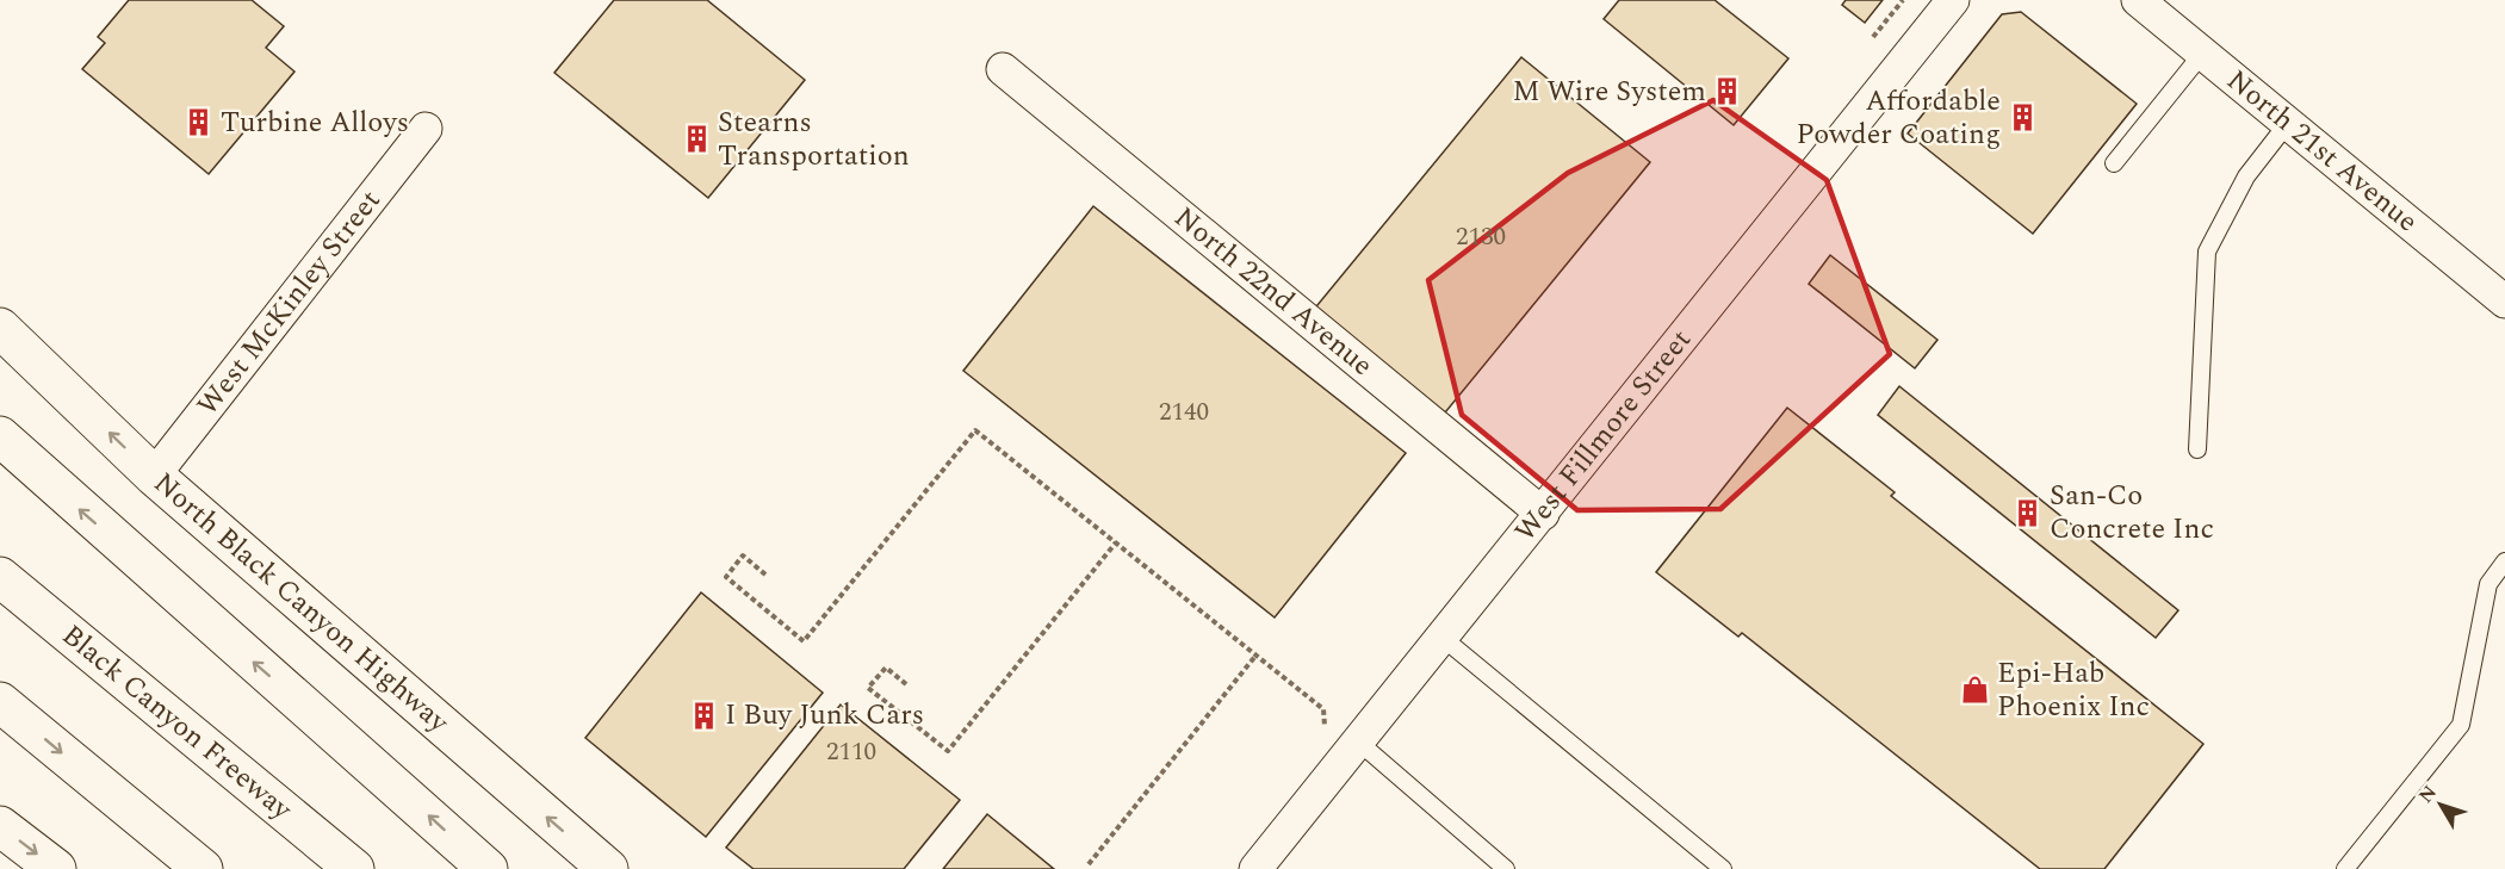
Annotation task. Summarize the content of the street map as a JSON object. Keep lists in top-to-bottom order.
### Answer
{
  "streets": {
    "main road": ["North Black Canyon Highway", "Black Canyon Freeway"],
    "street": [
      "North 21st Avenue",
      "North 22nd Avenue",
      "West McKinley Street",
      "West Fillmore Street"
    ]
  },
  "crossings": [
    ["North 22nd Avenue", "West Fillmore Street"],
    ["West McKinley Street", "North Black Canyon Highway"]
  ],
  "places": {
    "building": [
      "M Wire System",
      "Affordable Powder Coating",
      "Turbine Alloys",
      "Stearns Transportation",
      "San-Co Concrete Inc",
      "I Buy Junk Cars"
    ],
    "shop": ["Epi-Hab Phoenix Inc"]
  },
  "house_numbers": ["2130", "2140", "2110"],
  "north": "top left"
}
